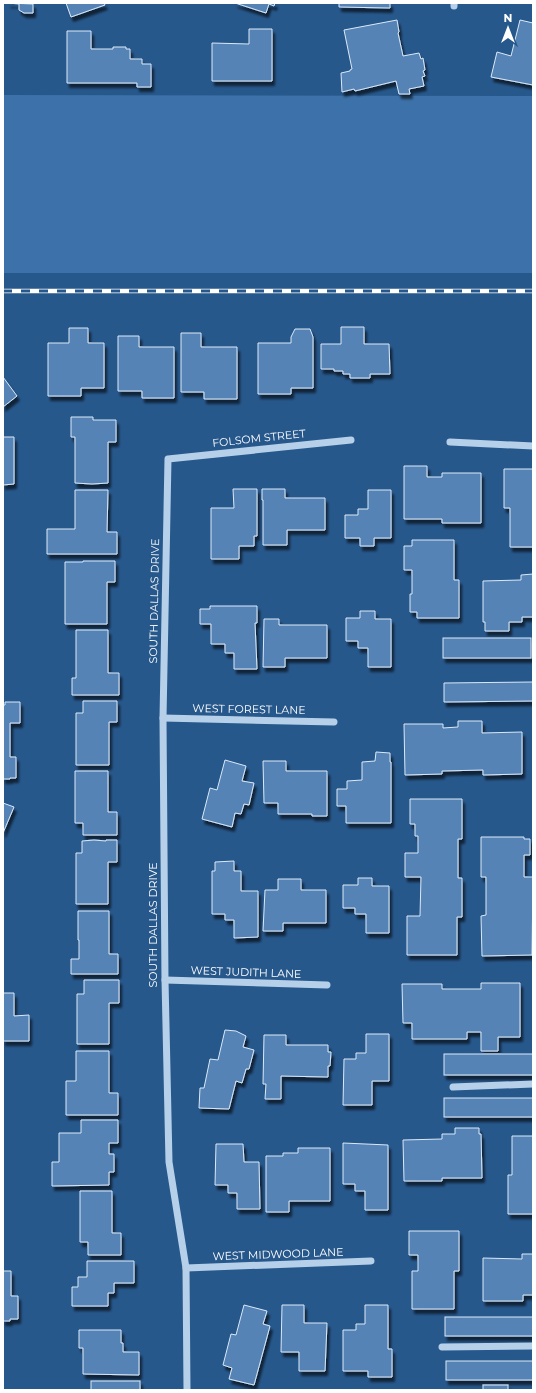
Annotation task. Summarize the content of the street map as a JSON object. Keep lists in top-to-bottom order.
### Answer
{
  "streets": {
    "street": [
      "FOLSOM STREET",
      "SOUTH DALLAS DRIVE",
      "WEST FOREST LANE",
      "WEST JUDITH LANE",
      "WEST MIDWOOD LANE"
    ]
  },
  "crossings": [
    ["FOLSOM STREET", "SOUTH DALLAS DRIVE"],
    ["SOUTH DALLAS DRIVE", "WEST FOREST LANE"],
    ["SOUTH DALLAS DRIVE", "WEST JUDITH LANE"],
    ["SOUTH DALLAS DRIVE", "WEST MIDWOOD LANE"]
  ],
  "north": "top"
}
